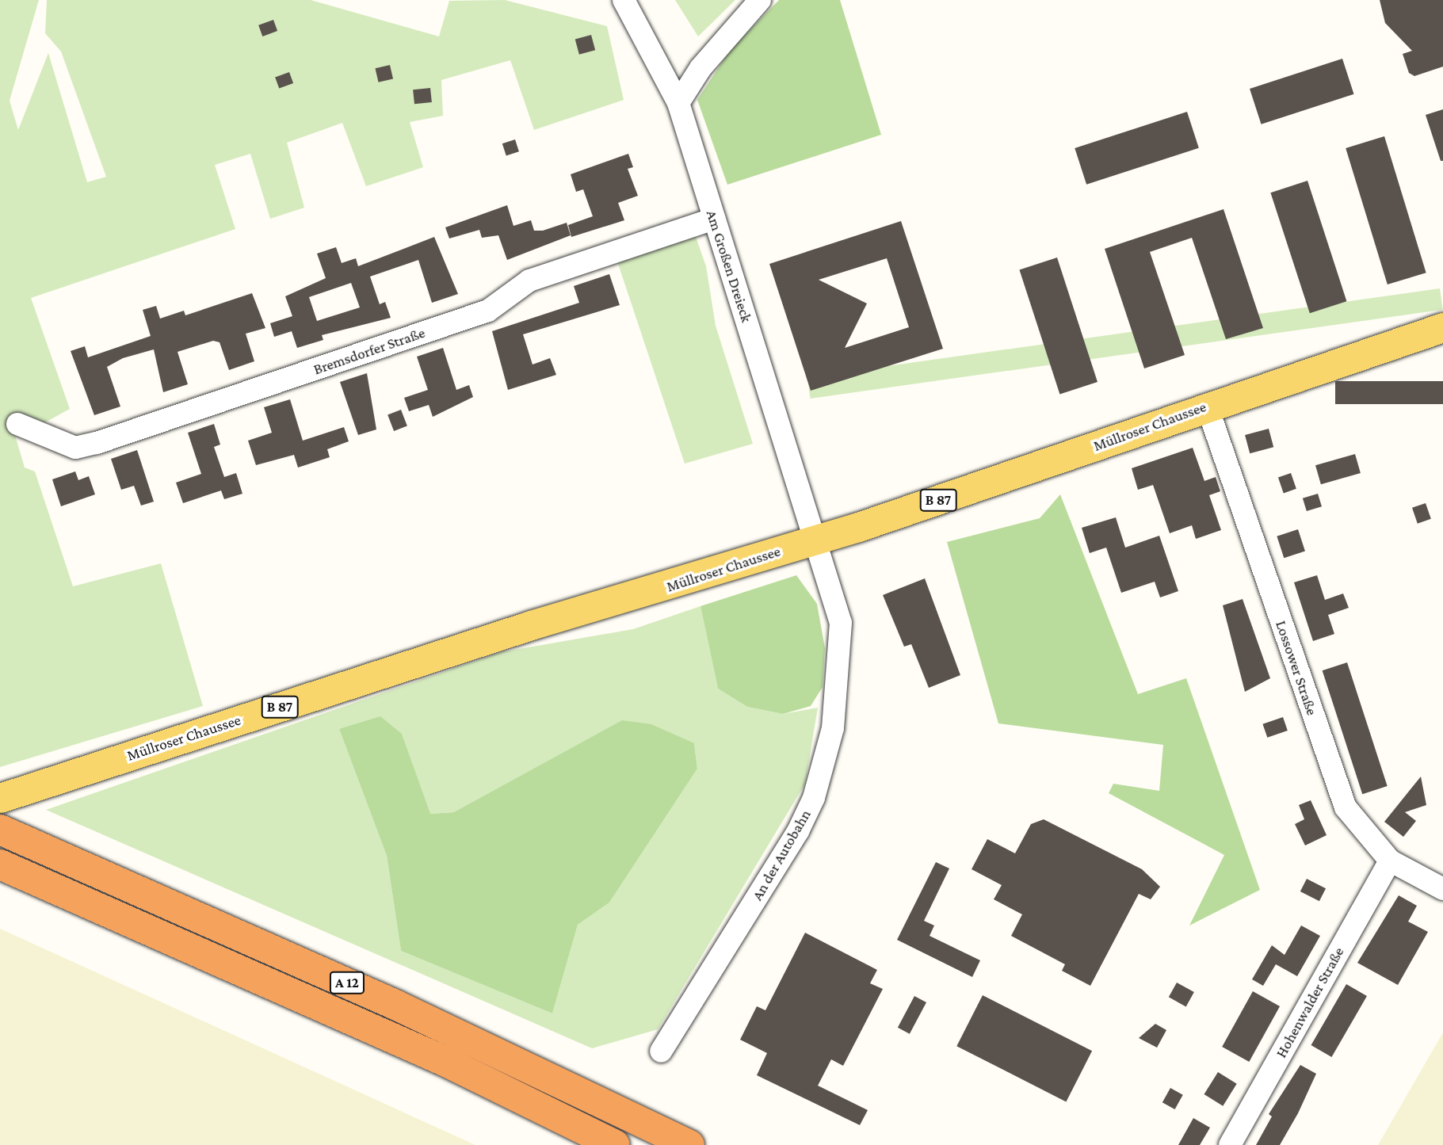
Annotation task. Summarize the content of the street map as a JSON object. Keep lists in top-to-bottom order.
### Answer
{
  "streets": {
    "highway": ["A 12"],
    "main road": ["Müllroser Chaussee", "B 87"],
    "street": [
      "Am Großen Dreieck",
      "Bremsdorfer Straße",
      "Lossower Straße",
      "An der Autobahn",
      "Hohenwalder Straße"
    ]
  },
  "crossings": [
    ["Am Großen Dreieck", "Bremsdorfer Straße"],
    ["Am Großen Dreieck", "Müllroser Chaussee"],
    ["Am Großen Dreieck", "An der Autobahn"],
    ["Müllroser Chaussee", "Lossower Straße"],
    ["Müllroser Chaussee", "An der Autobahn"],
    ["Lossower Straße", "Hohenwalder Straße"]
  ]
}
